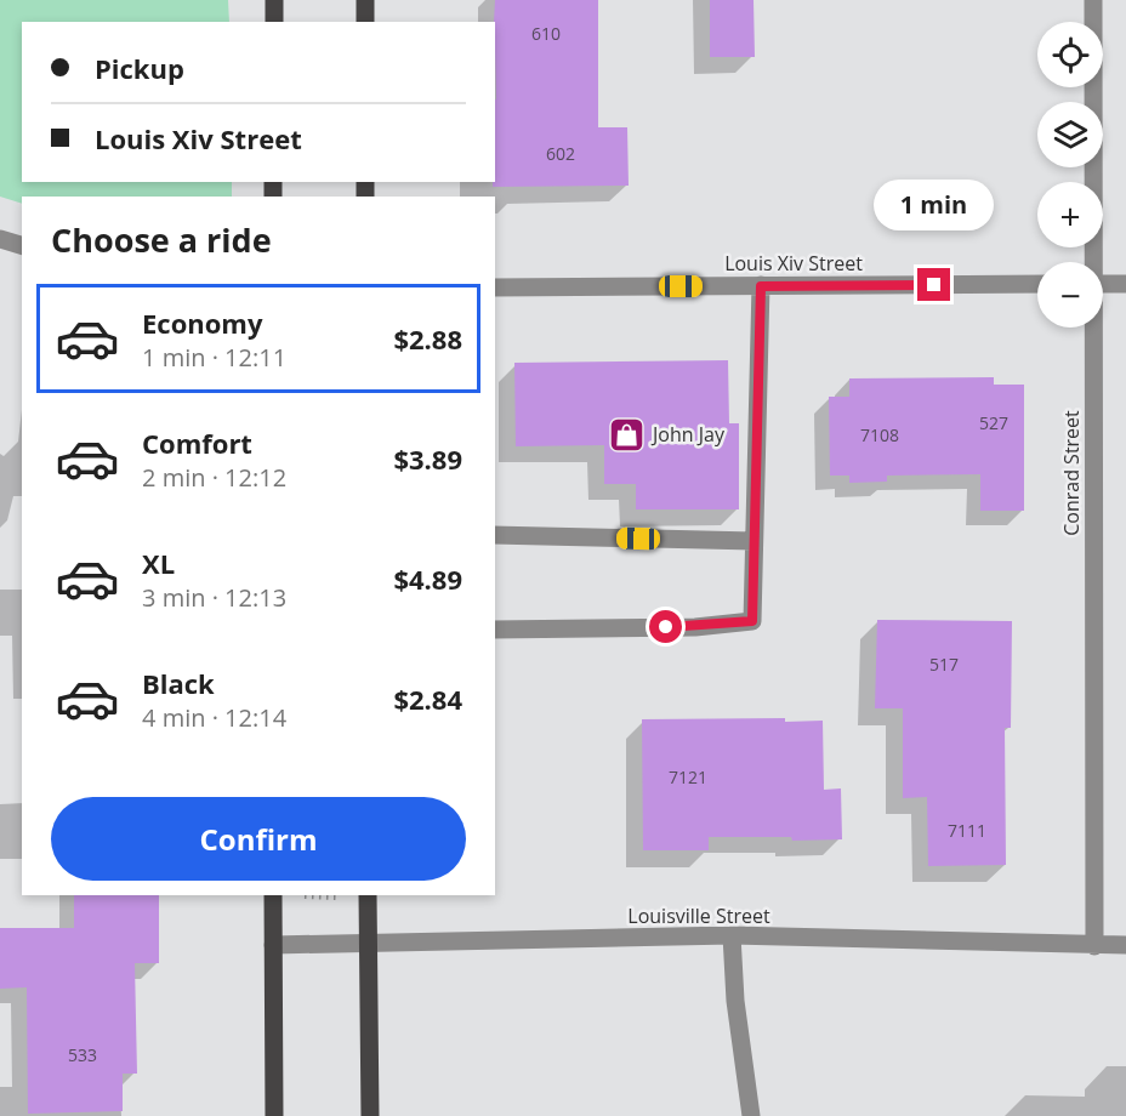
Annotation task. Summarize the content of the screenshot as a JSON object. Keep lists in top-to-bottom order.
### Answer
{
  "streets": {
    "street": ["Louis Xiv Street", "Conrad Street", "Louisville Street"]
  },
  "crossings": [
    ["Conrad Street", "Louisville Street"]
  ],
  "places": {
    "shop": ["John Jay"]
  },
  "house_numbers": [
    "610",
    "602",
    "527",
    "7108",
    "517",
    "7121",
    "7111",
    "533"
  ],
  "page": {
    "map_buttons": ["+", "−"],
    "banner": ["Pickup", "Louis Xiv Street"],
    "bubble": "1 min",
    "heading": "Choose a ride",
    "list": [
      {
        "name": "Economy",
        "note": "1 min · 12:11",
        "value": "$2.88"
      },
      {
        "name": "Comfort",
        "note": "2 min · 12:12",
        "value": "$3.89"
      },
      {
        "name": "XL",
        "note": "3 min · 12:13",
        "value": "$4.89"
      },
      {
        "name": "Black",
        "note": "4 min · 12:14",
        "value": "$2.84"
      }
    ],
    "buttons": "Confirm"
  }
}
